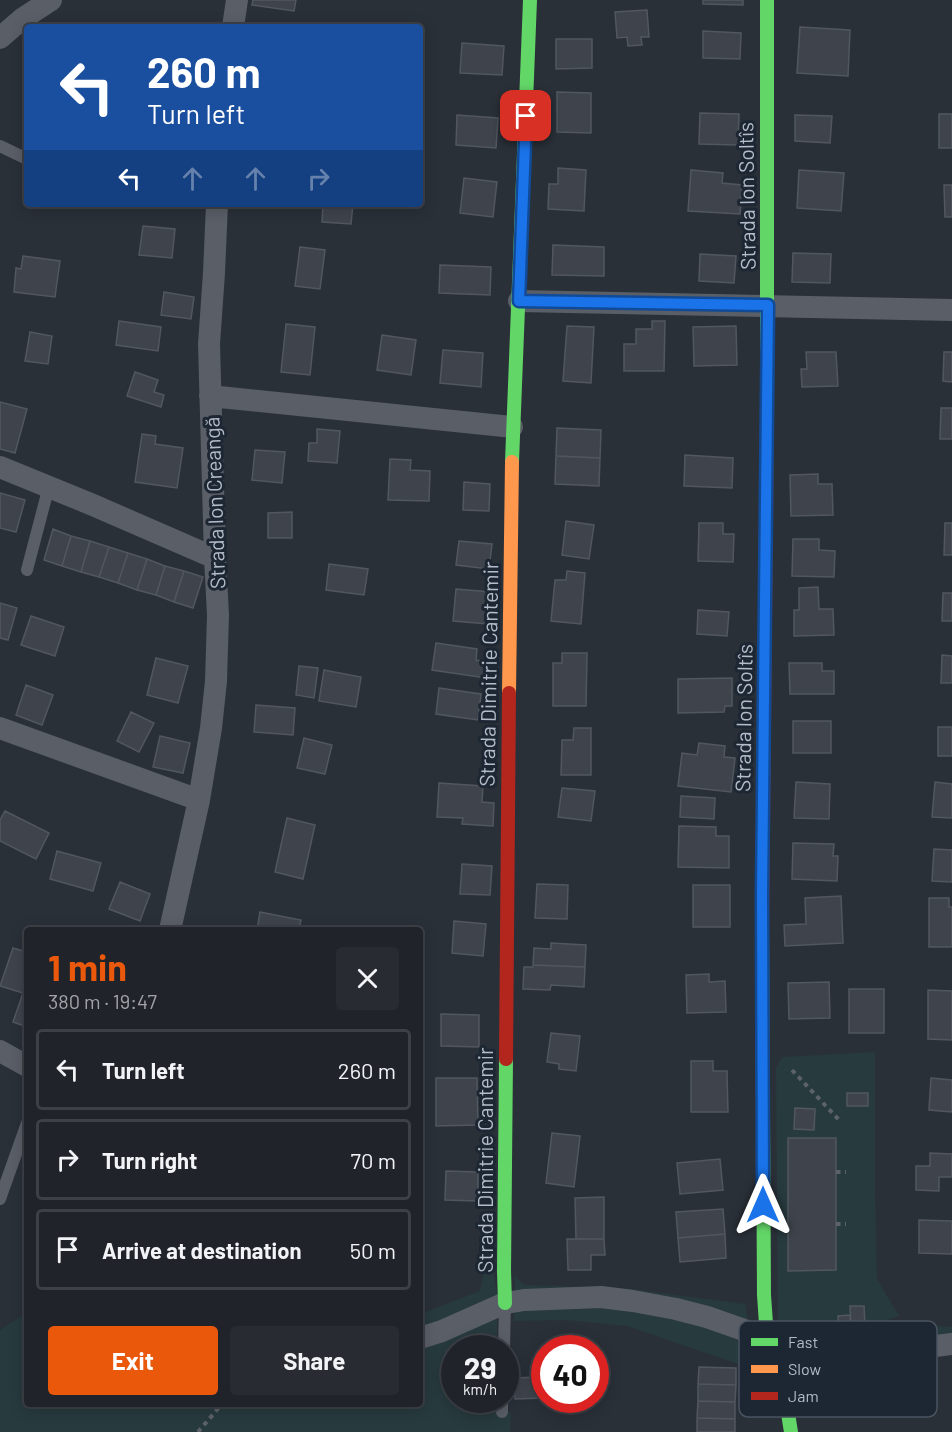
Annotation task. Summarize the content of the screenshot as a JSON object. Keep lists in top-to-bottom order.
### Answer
{
  "streets": {
    "street": ["Strada Ion Soltîs", "Strada Ion Creangă", "Strada Dimitrie Cantemir"]
  },
  "legend": ["Fast", "Slow", "Jam"],
  "page": {
    "turn": ["260 m", "Turn left"],
    "heading": ["1 min", "380 m · 19:47"],
    "list": [
      {
        "name": "Turn left",
        "value": "260 m"
      },
      {
        "name": "Turn right",
        "value": "70 m"
      },
      {
        "name": "Arrive at destination",
        "value": "50 m"
      }
    ],
    "buttons": ["Exit", "Share"],
    "speed": "29 km/h",
    "limit": "40"
  }
}
